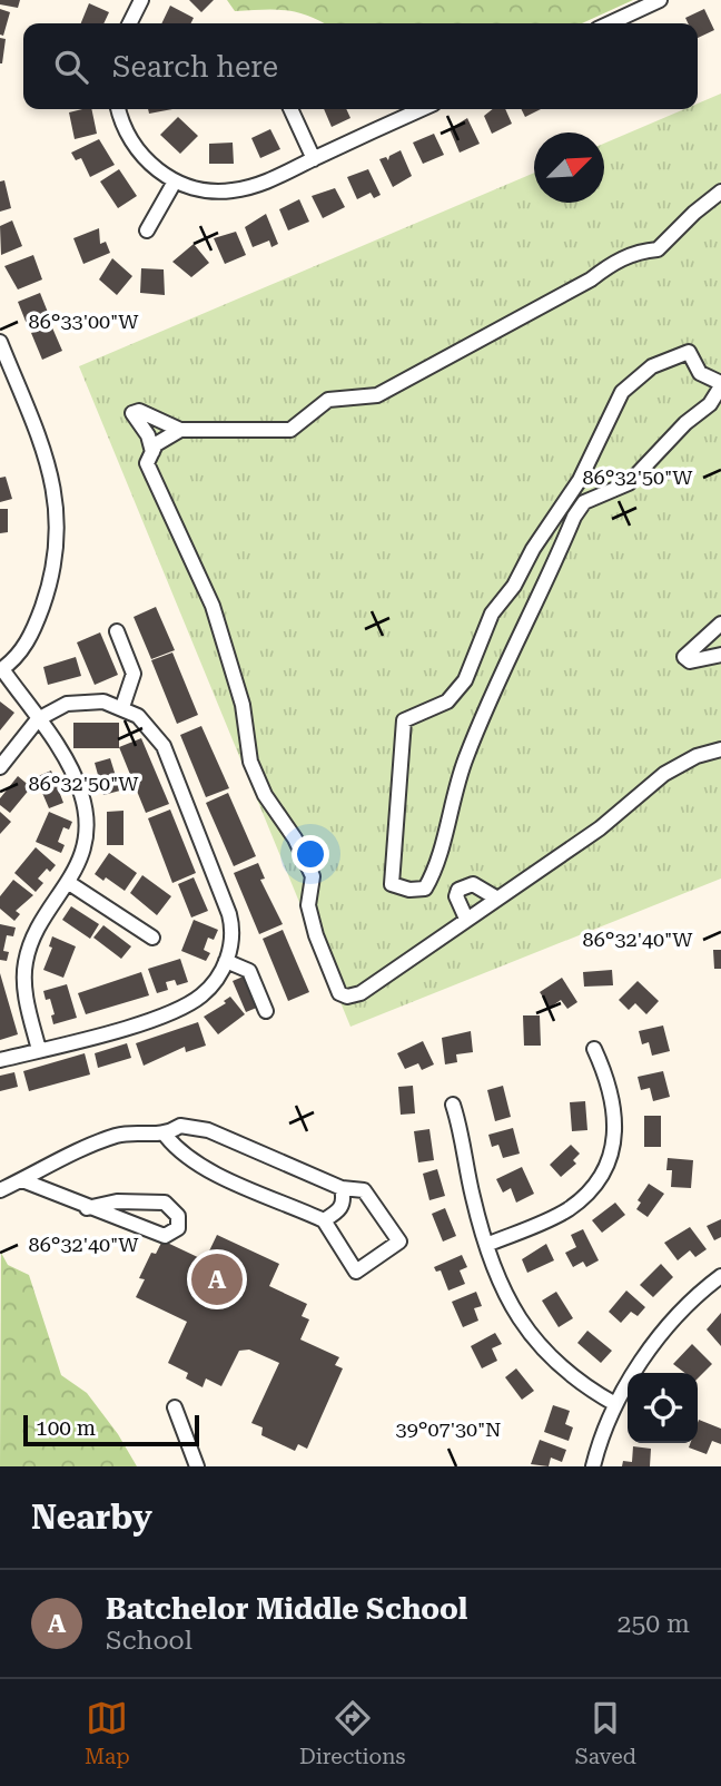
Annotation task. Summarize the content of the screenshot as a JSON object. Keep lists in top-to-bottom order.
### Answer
{
  "scale_bar": "100 m",
  "north": "top right",
  "page": {
    "search": "Search here",
    "pins": "A",
    "scale": "100 m",
    "heading": "Nearby",
    "list": [
      {
        "mark": "A",
        "name": "Batchelor Middle School",
        "note": "School",
        "value": "250 m"
      }
    ],
    "nav": ["Map", "Directions", "Saved"]
  },
  "coordinates": [
    "86°33'00\"W",
    "86°32'50\"W",
    "86°32'40\"W",
    "39°07'30\"N"
  ]
}
